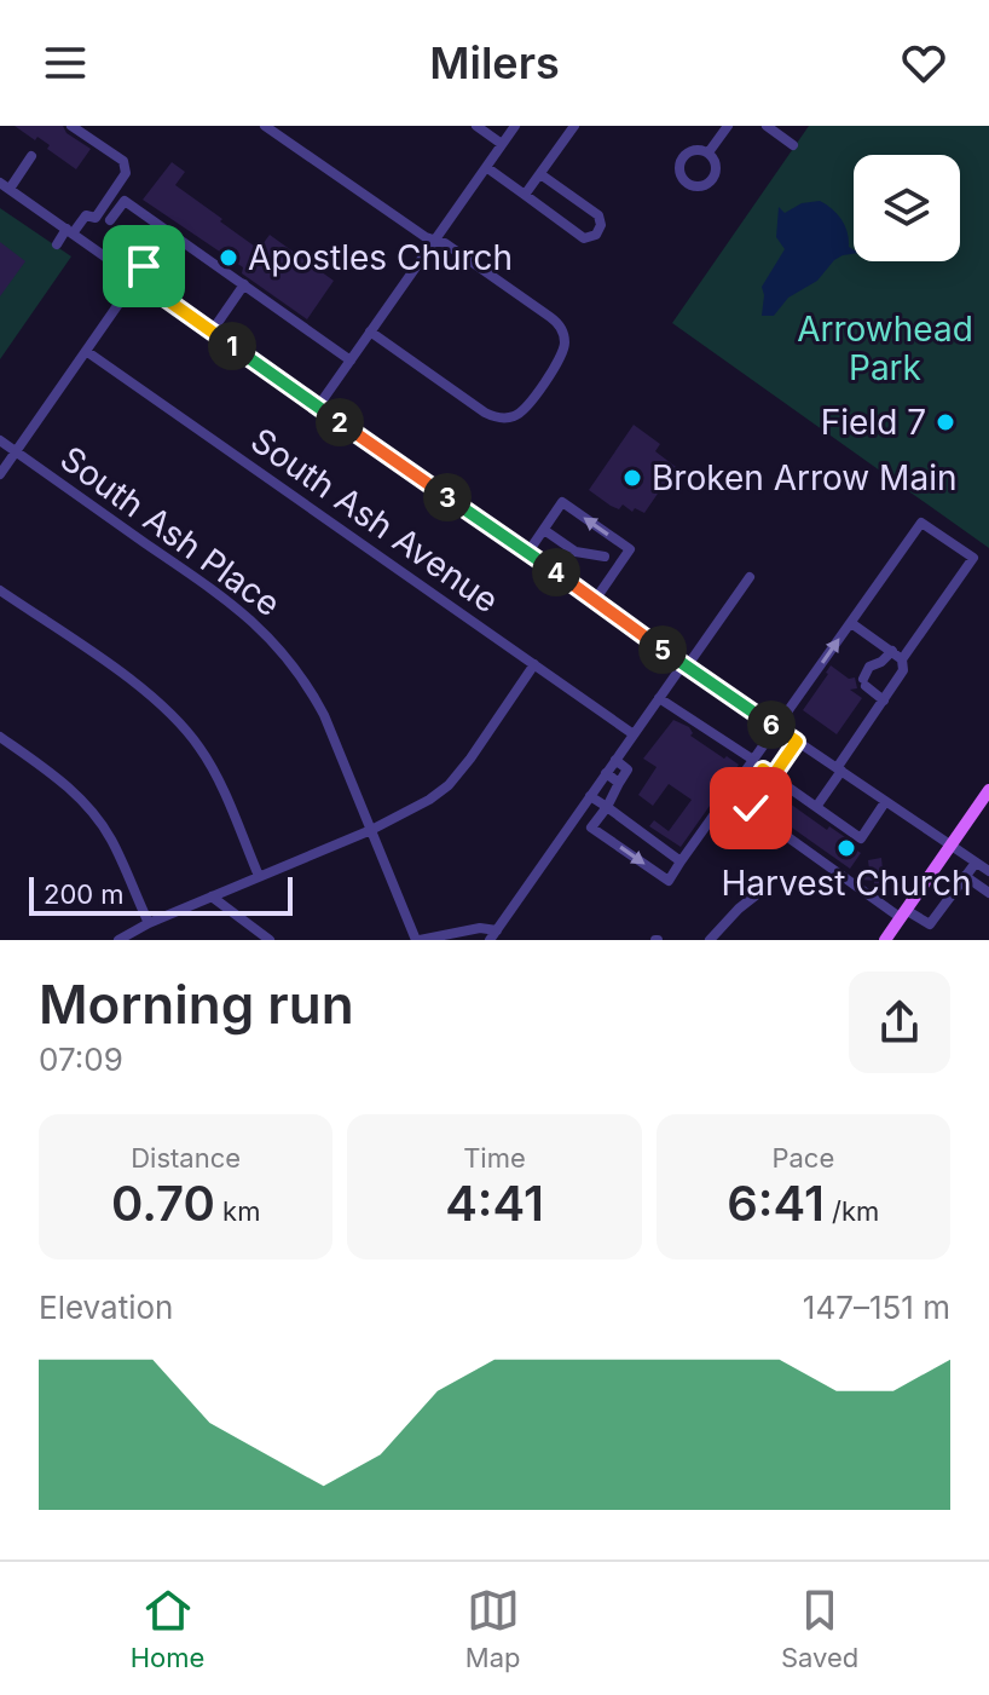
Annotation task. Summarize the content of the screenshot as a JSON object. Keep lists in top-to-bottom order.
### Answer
{
  "streets": {
    "street": ["South Ash Avenue", "South Ash Place"]
  },
  "parks": ["Arrowhead Park"],
  "places": [
    "Apostles Church",
    "Field 7",
    "Broken Arrow Main",
    "Harvest Church"
  ],
  "scale_bar": "200 m",
  "page": {
    "header": "Milers",
    "pins": [
      "1",
      "2",
      "3",
      "4",
      "5",
      "6"
    ],
    "scale": "200 m",
    "heading": ["Morning run", "07:09"],
    "stats": [
      ["Distance", "0.70 km"],
      ["Time", "4:41"],
      ["Pace", "6:41 /km"]
    ],
    "chart": ["Elevation", "147–151 m"],
    "tabs": ["Home", "Map", "Saved"]
  }
}
